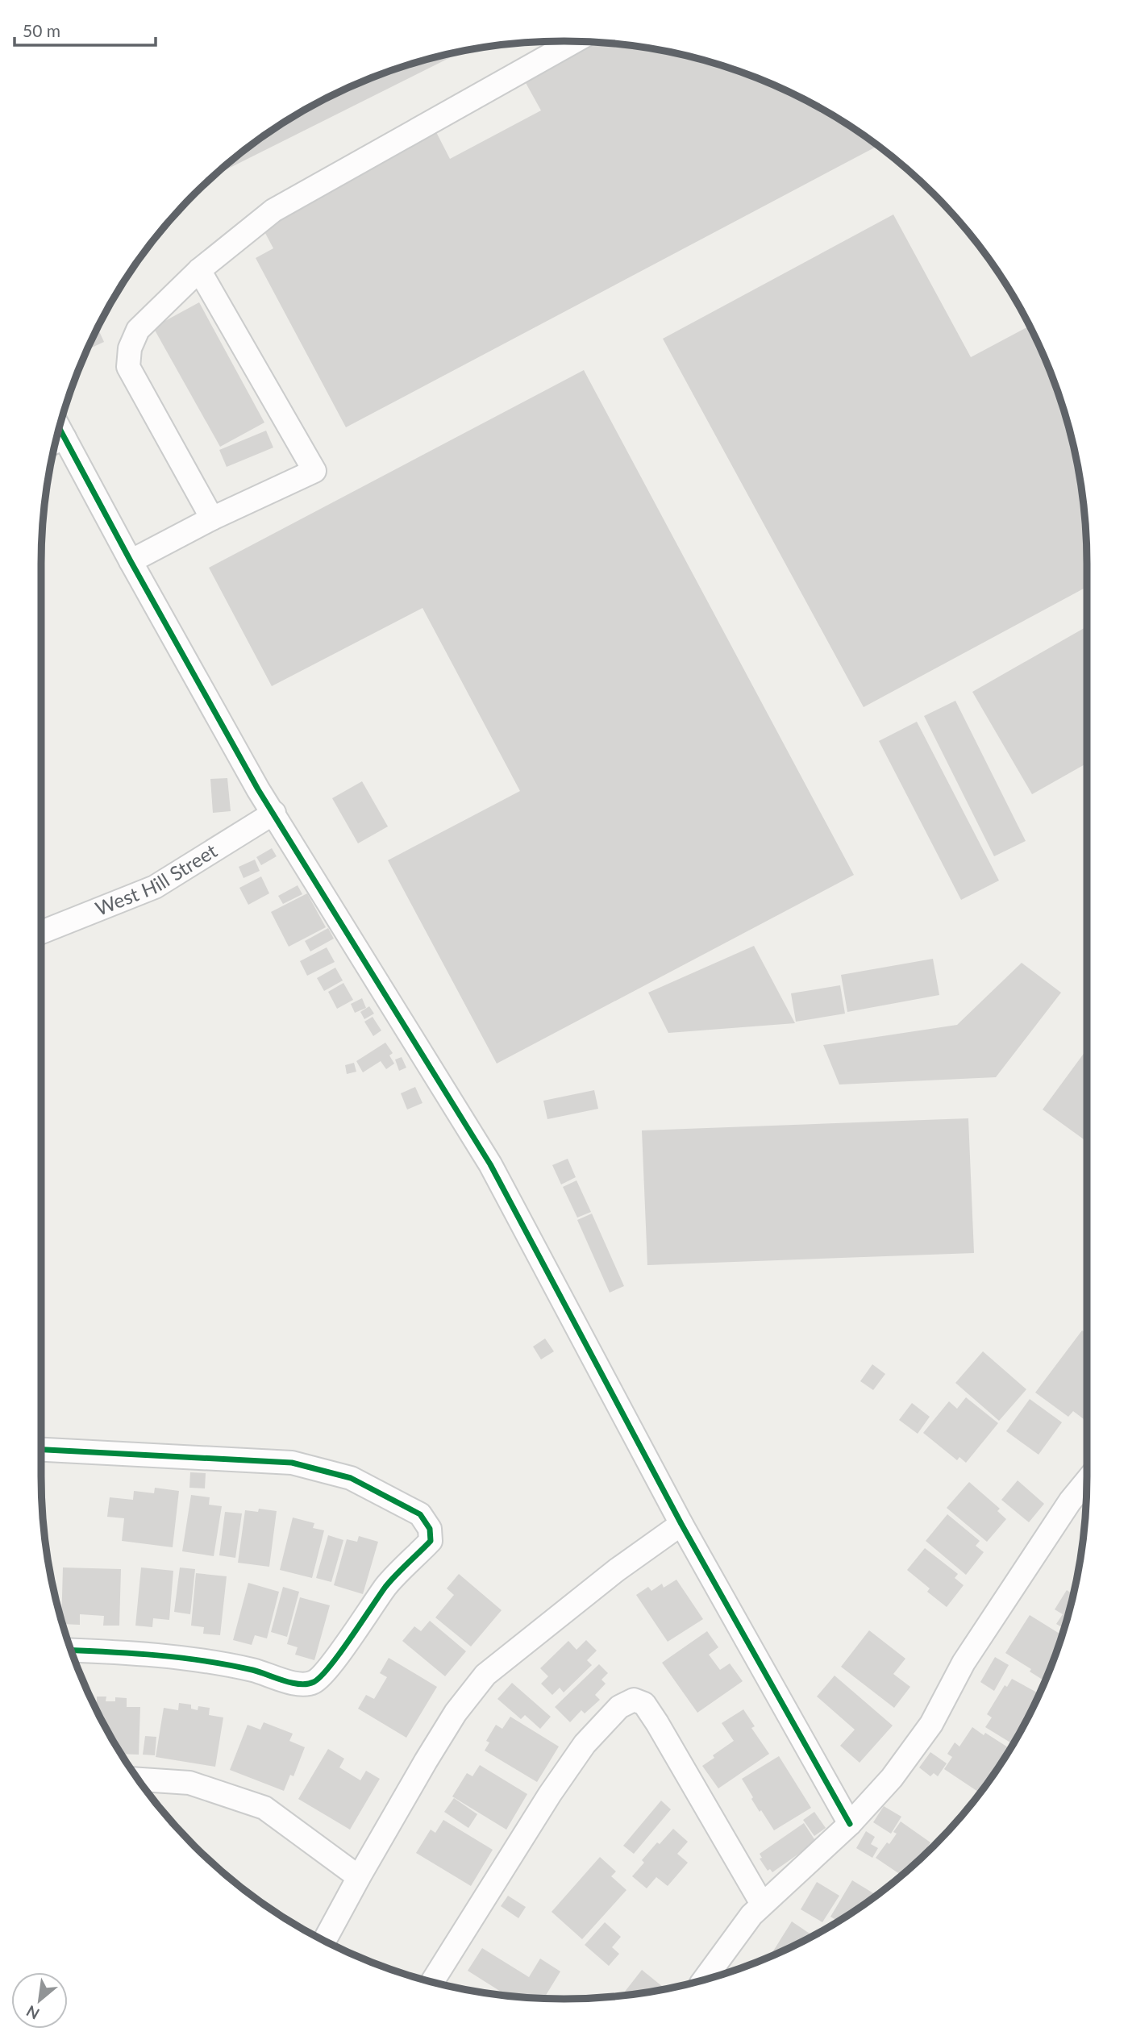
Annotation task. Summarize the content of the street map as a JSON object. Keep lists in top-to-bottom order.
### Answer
{
  "streets": {
    "street": ["West Hill Street"]
  },
  "scale_bar": "50 m",
  "north": "bottom left"
}
